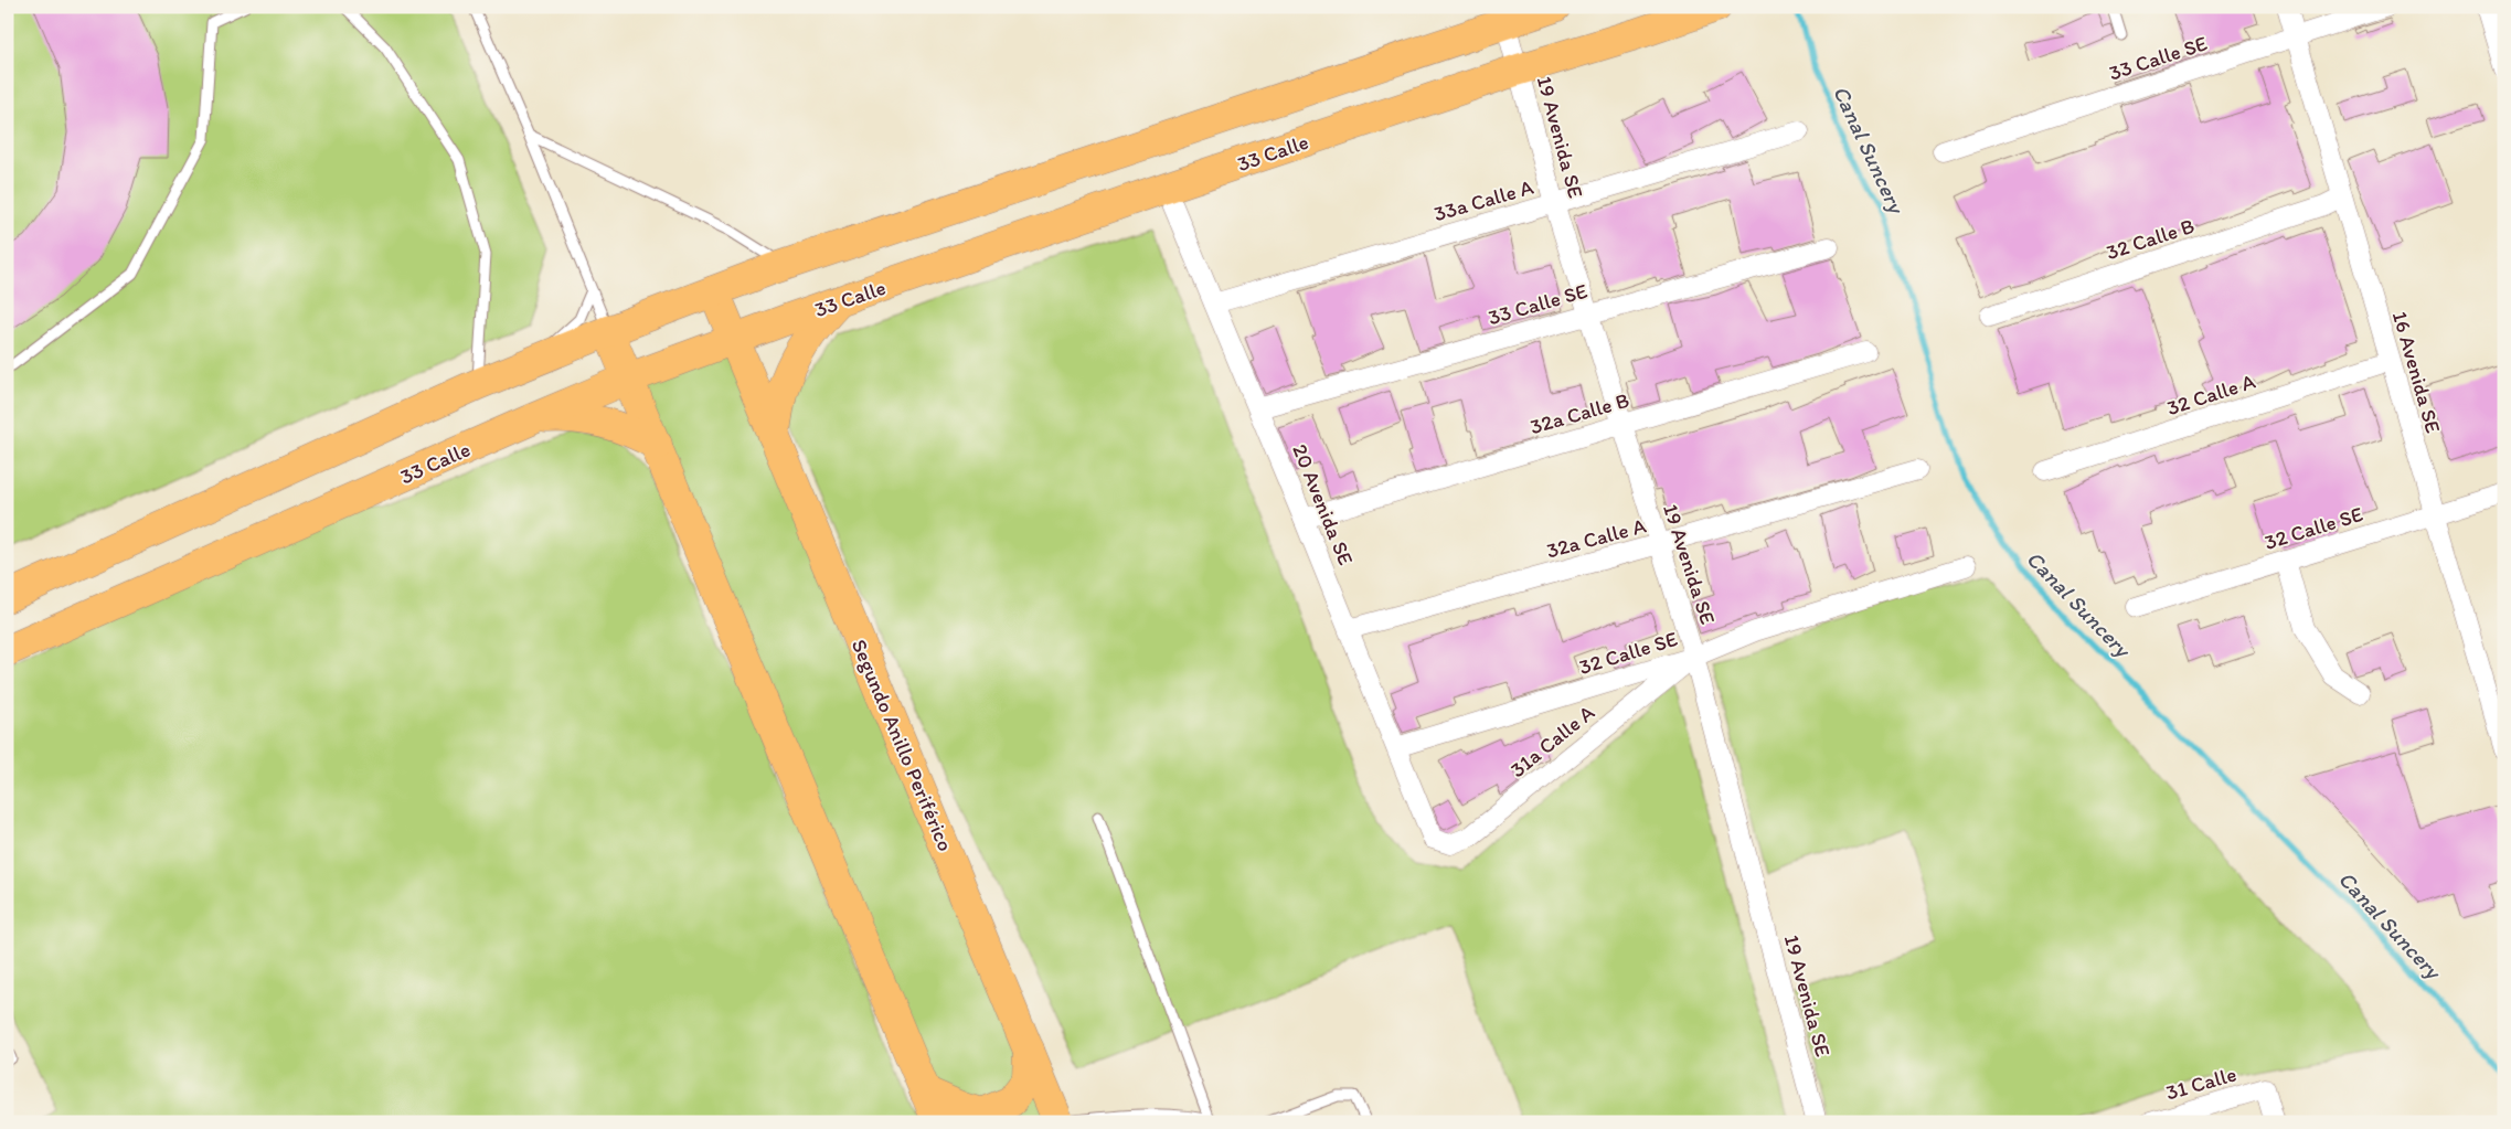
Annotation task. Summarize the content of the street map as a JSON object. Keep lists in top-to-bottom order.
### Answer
{
  "streets": {
    "main road": ["33 Calle", "Segundo Anillo Periférico"],
    "street": [
      "33 Calle SE",
      "19 Avenida SE",
      "33a Calle A",
      "32 Calle B",
      "16 Avenida SE",
      "32 Calle A",
      "32a Calle B",
      "20 Avenida SE",
      "32 Calle SE",
      "32a Calle A",
      "31a Calle A",
      "31 Calle"
    ]
  },
  "crossings": [
    ["33 Calle SE", "19 Avenida SE"],
    ["33 Calle SE", "16 Avenida SE"],
    ["33 Calle SE", "20 Avenida SE"],
    ["19 Avenida SE", "33 Calle"],
    ["19 Avenida SE", "33a Calle A"],
    ["19 Avenida SE", "32a Calle B"],
    ["19 Avenida SE", "32 Calle SE"],
    ["19 Avenida SE", "32a Calle A"],
    ["19 Avenida SE", "31a Calle A"],
    ["33 Calle", "20 Avenida SE"],
    ["33 Calle", "Segundo Anillo Periférico"],
    ["33a Calle A", "20 Avenida SE"],
    ["32 Calle B", "16 Avenida SE"],
    ["16 Avenida SE", "32 Calle A"],
    ["16 Avenida SE", "32 Calle SE"],
    ["32a Calle B", "20 Avenida SE"],
    ["20 Avenida SE", "32 Calle SE"],
    ["20 Avenida SE", "32a Calle A"],
    ["20 Avenida SE", "31a Calle A"],
    ["32 Calle SE", "31a Calle A"]
  ],
  "water": ["Canal Suncery"]
}
